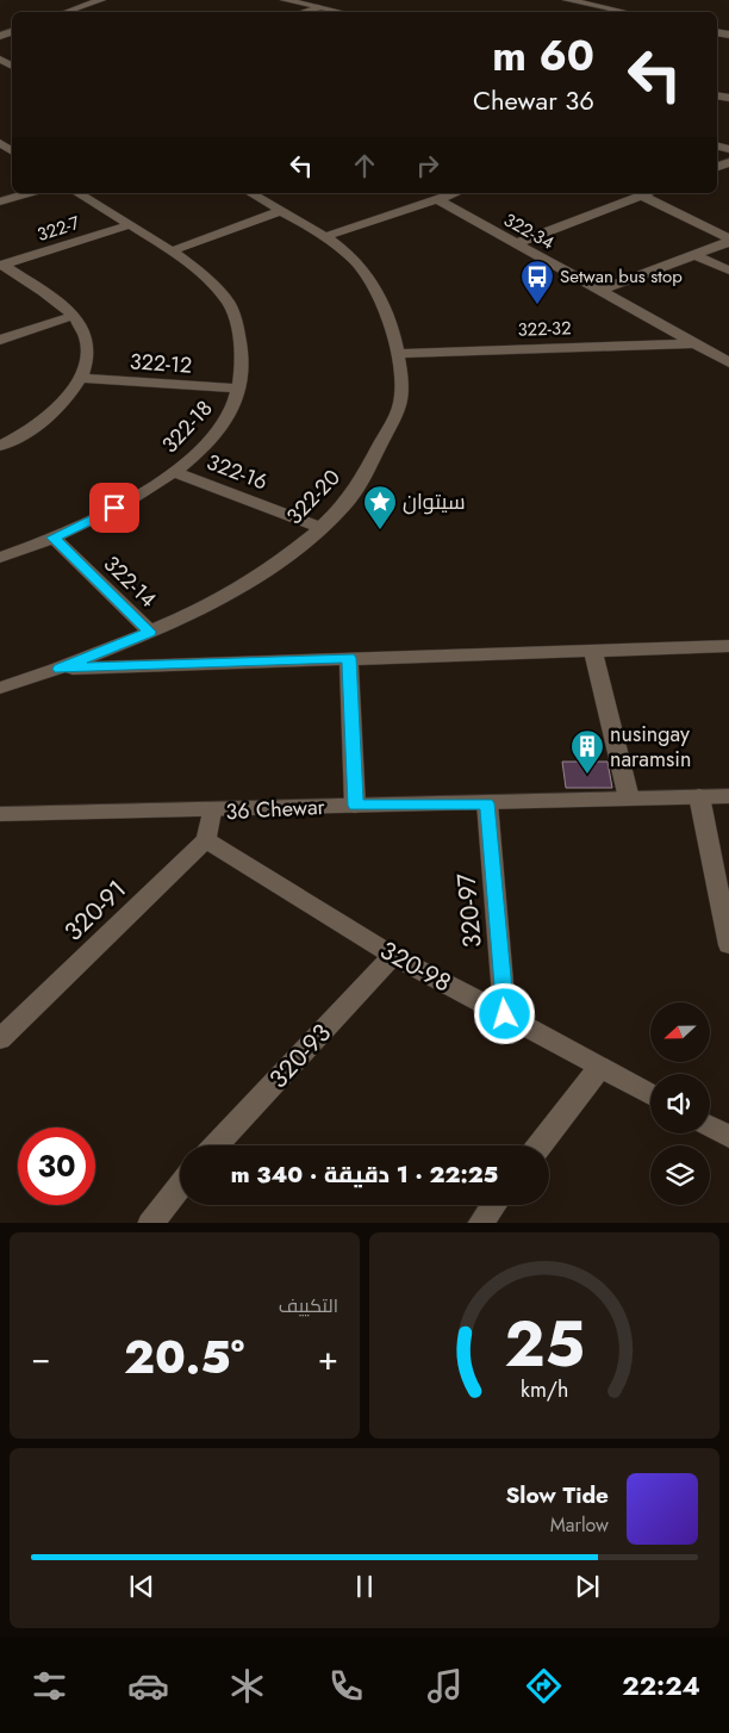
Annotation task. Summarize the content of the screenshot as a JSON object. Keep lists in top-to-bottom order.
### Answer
{
  "streets": {
    "street": [
      "322-7",
      "322-34",
      "322-32",
      "322-12",
      "322-18",
      "322-16",
      "322-20",
      "322-14",
      "36 Chewar",
      "320-91",
      "320-97",
      "320-98",
      "320-93"
    ]
  },
  "crossings": [
    ["322-7", "322-18"],
    ["322-34", "322-32"],
    ["322-32", "322-20"],
    ["322-12", "322-18"],
    ["322-18", "322-16"],
    ["322-18", "322-14"],
    ["322-16", "322-20"],
    ["322-20", "322-14"],
    ["36 Chewar", "320-97"],
    ["320-91", "320-98"],
    ["320-97", "320-98"],
    ["320-98", "320-93"]
  ],
  "places": {
    "bus stop": ["Setwan bus stop"],
    "place": ["سيتوان"],
    "building": ["nusingay naramsin"]
  },
  "north": "left",
  "page": {
    "turn": ["60 m", "36 Chewar"],
    "limit": "30",
    "trip": "22:25 · 1 دقيقة · 340 m",
    "tile": "التكييف",
    "heat": ["−", "20.5°", "+"],
    "song": ["Slow Tide", "Marlow"],
    "tabs": "22:24",
    "gauge": ["25", "km/h"]
  }
}
